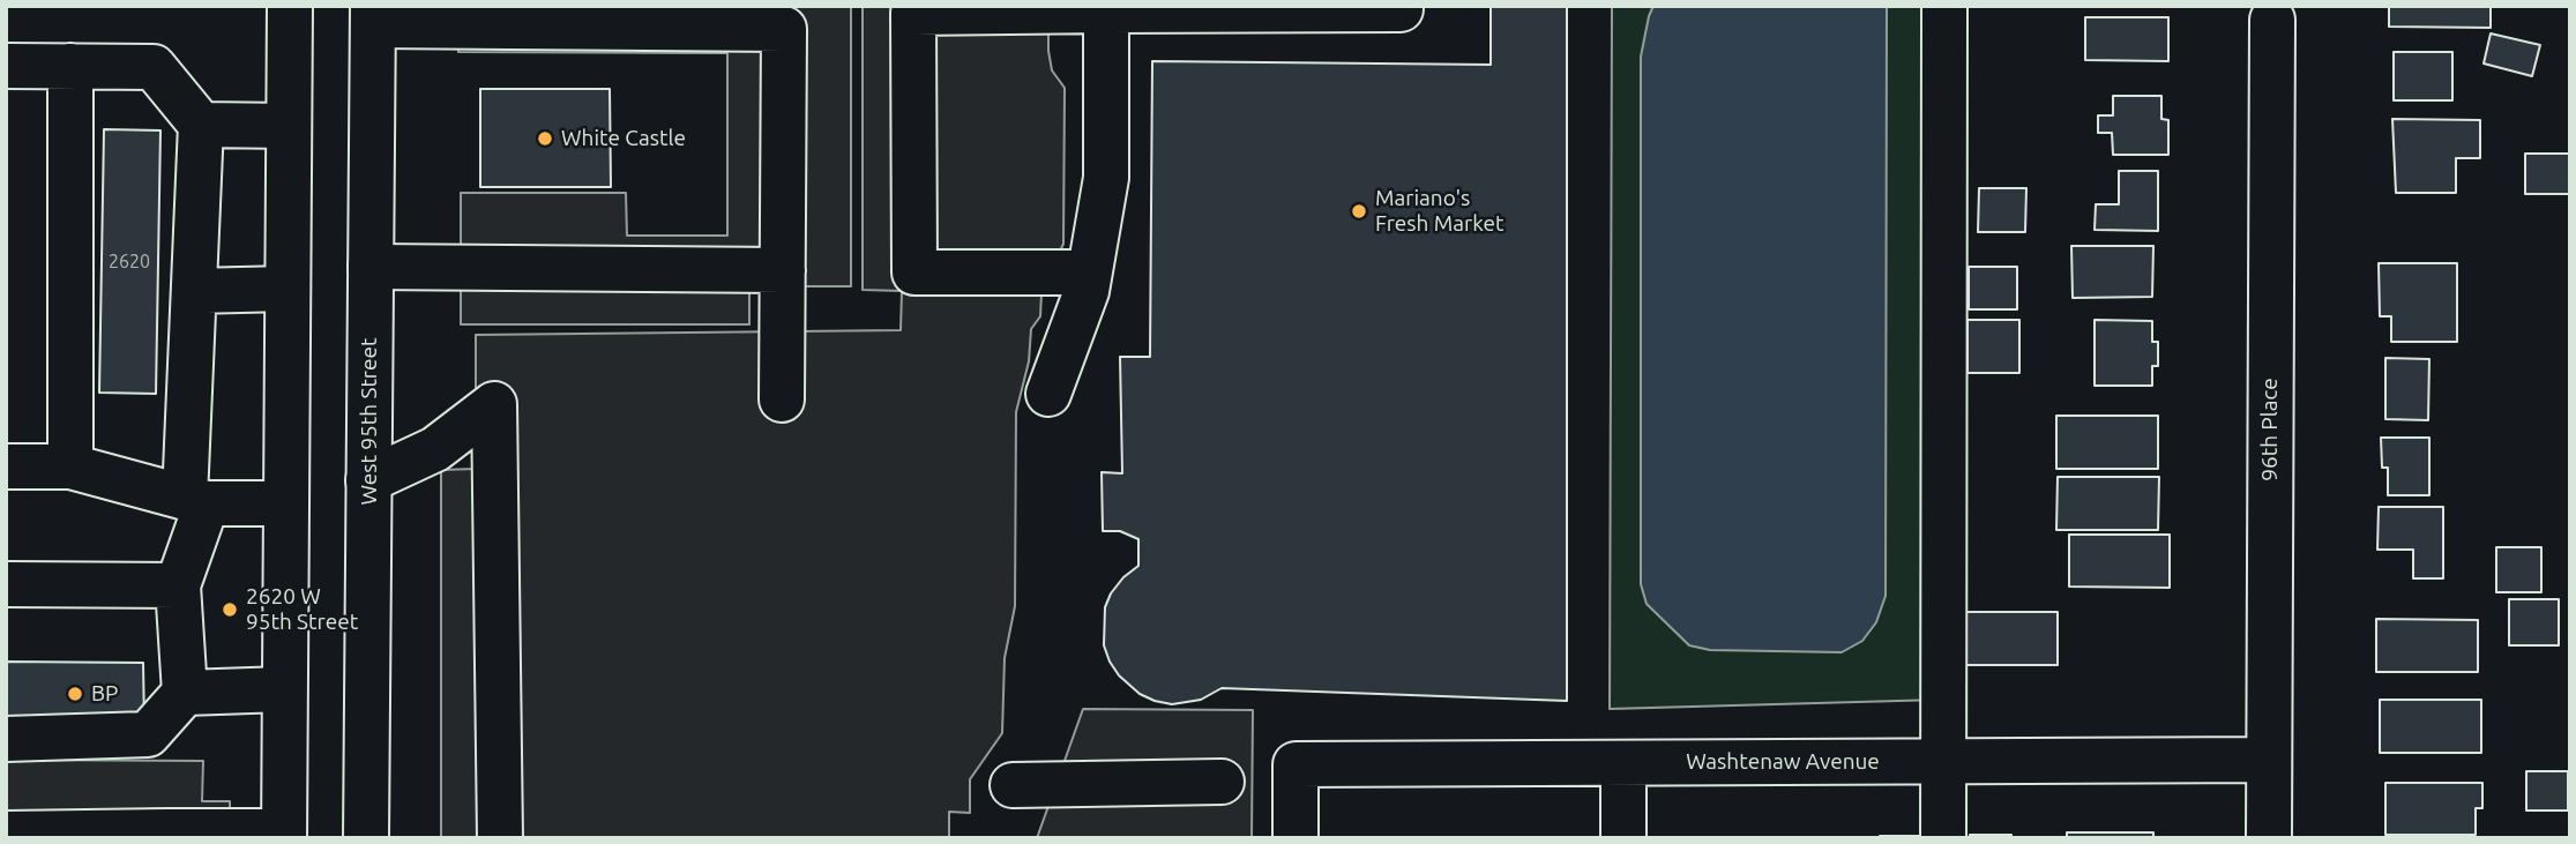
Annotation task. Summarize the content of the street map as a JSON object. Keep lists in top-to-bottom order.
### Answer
{
  "streets": {
    "street": ["West 95th Street", "96th Place", "Washtenaw Avenue"]
  },
  "crossings": [
    ["96th Place", "Washtenaw Avenue"]
  ],
  "places": [
    "White Castle",
    "Mariano's Fresh Market",
    "2620 W 95th Street",
    "BP"
  ],
  "house_numbers": ["2620"]
}
